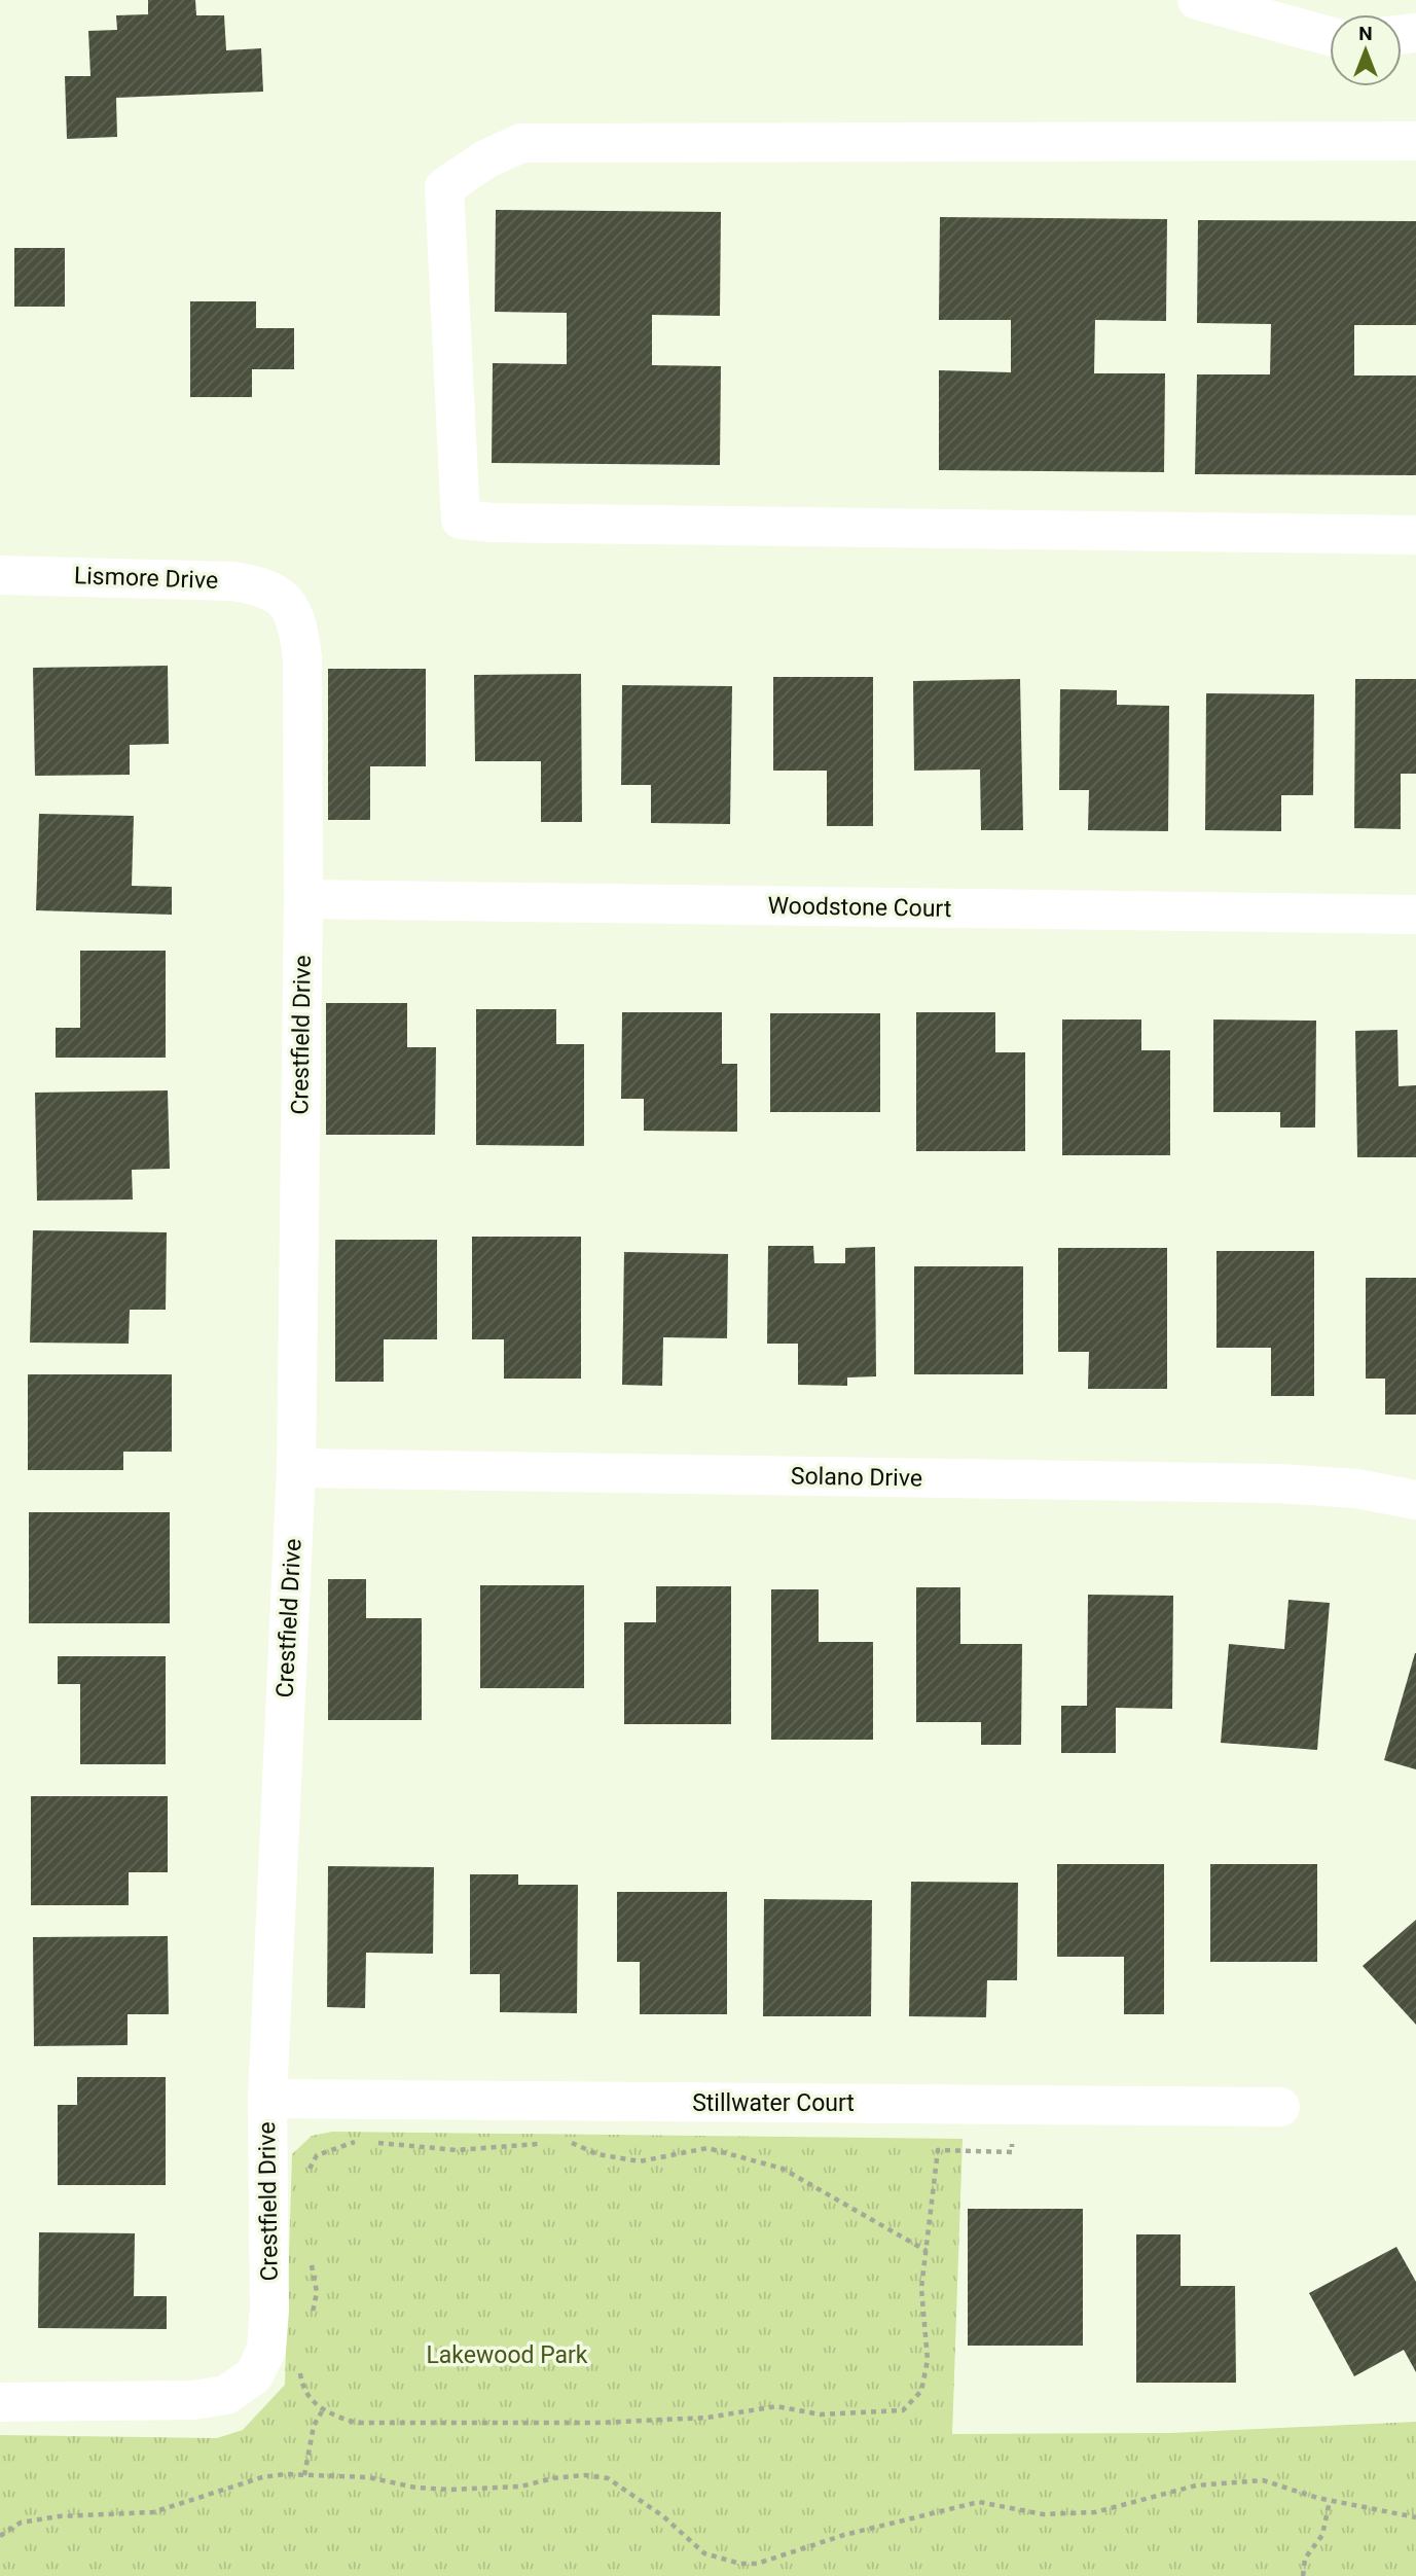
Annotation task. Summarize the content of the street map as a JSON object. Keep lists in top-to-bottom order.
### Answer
{
  "streets": {
    "street": [
      "Lismore Drive",
      "Woodstone Court",
      "Crestfield Drive",
      "Solano Drive",
      "Stillwater Court"
    ]
  },
  "crossings": [
    ["Lismore Drive", "Crestfield Drive"],
    ["Woodstone Court", "Crestfield Drive"],
    ["Crestfield Drive", "Solano Drive"],
    ["Crestfield Drive", "Stillwater Court"]
  ],
  "parks": ["Lakewood Park"],
  "north": "top"
}
